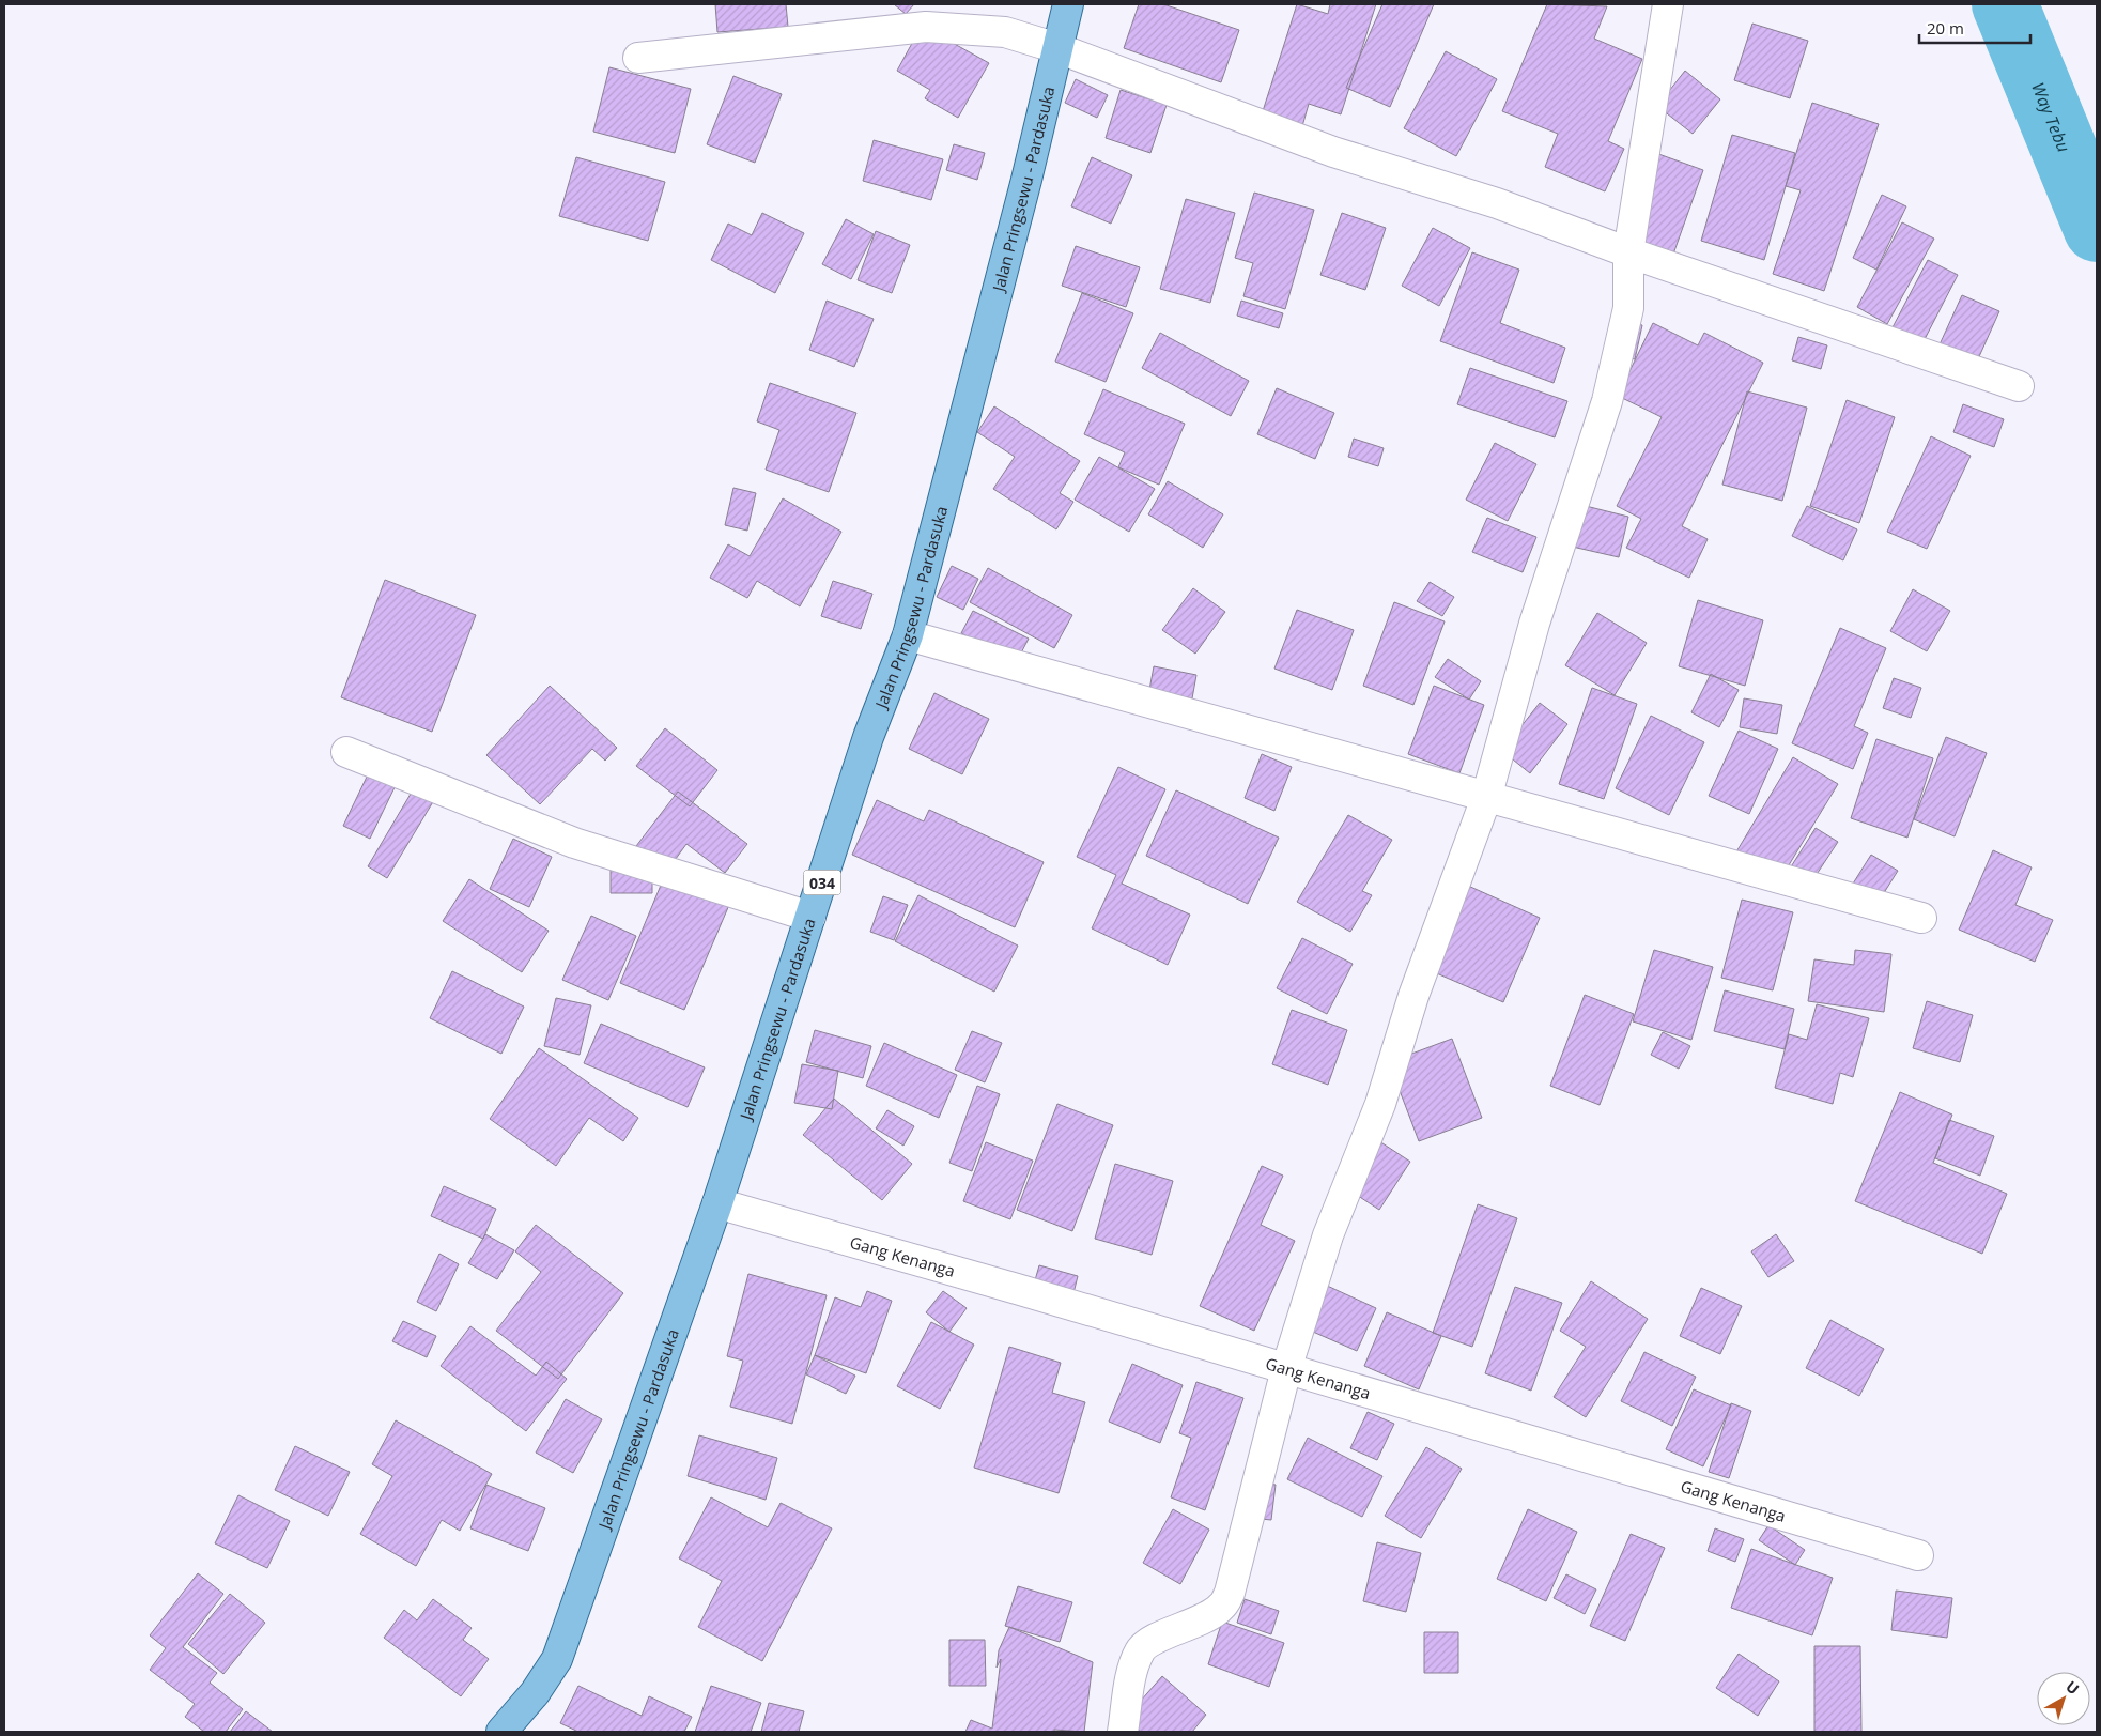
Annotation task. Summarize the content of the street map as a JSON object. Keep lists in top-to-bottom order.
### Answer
{
  "streets": {
    "main road": ["Jalan Pringsewu - Pardasuka", "034"],
    "street": ["Gang Kenanga"]
  },
  "crossings": [
    ["Jalan Pringsewu - Pardasuka", "Gang Kenanga"]
  ],
  "water": ["Way Tebu"],
  "scale_bar": "20 m",
  "north": "top right"
}
